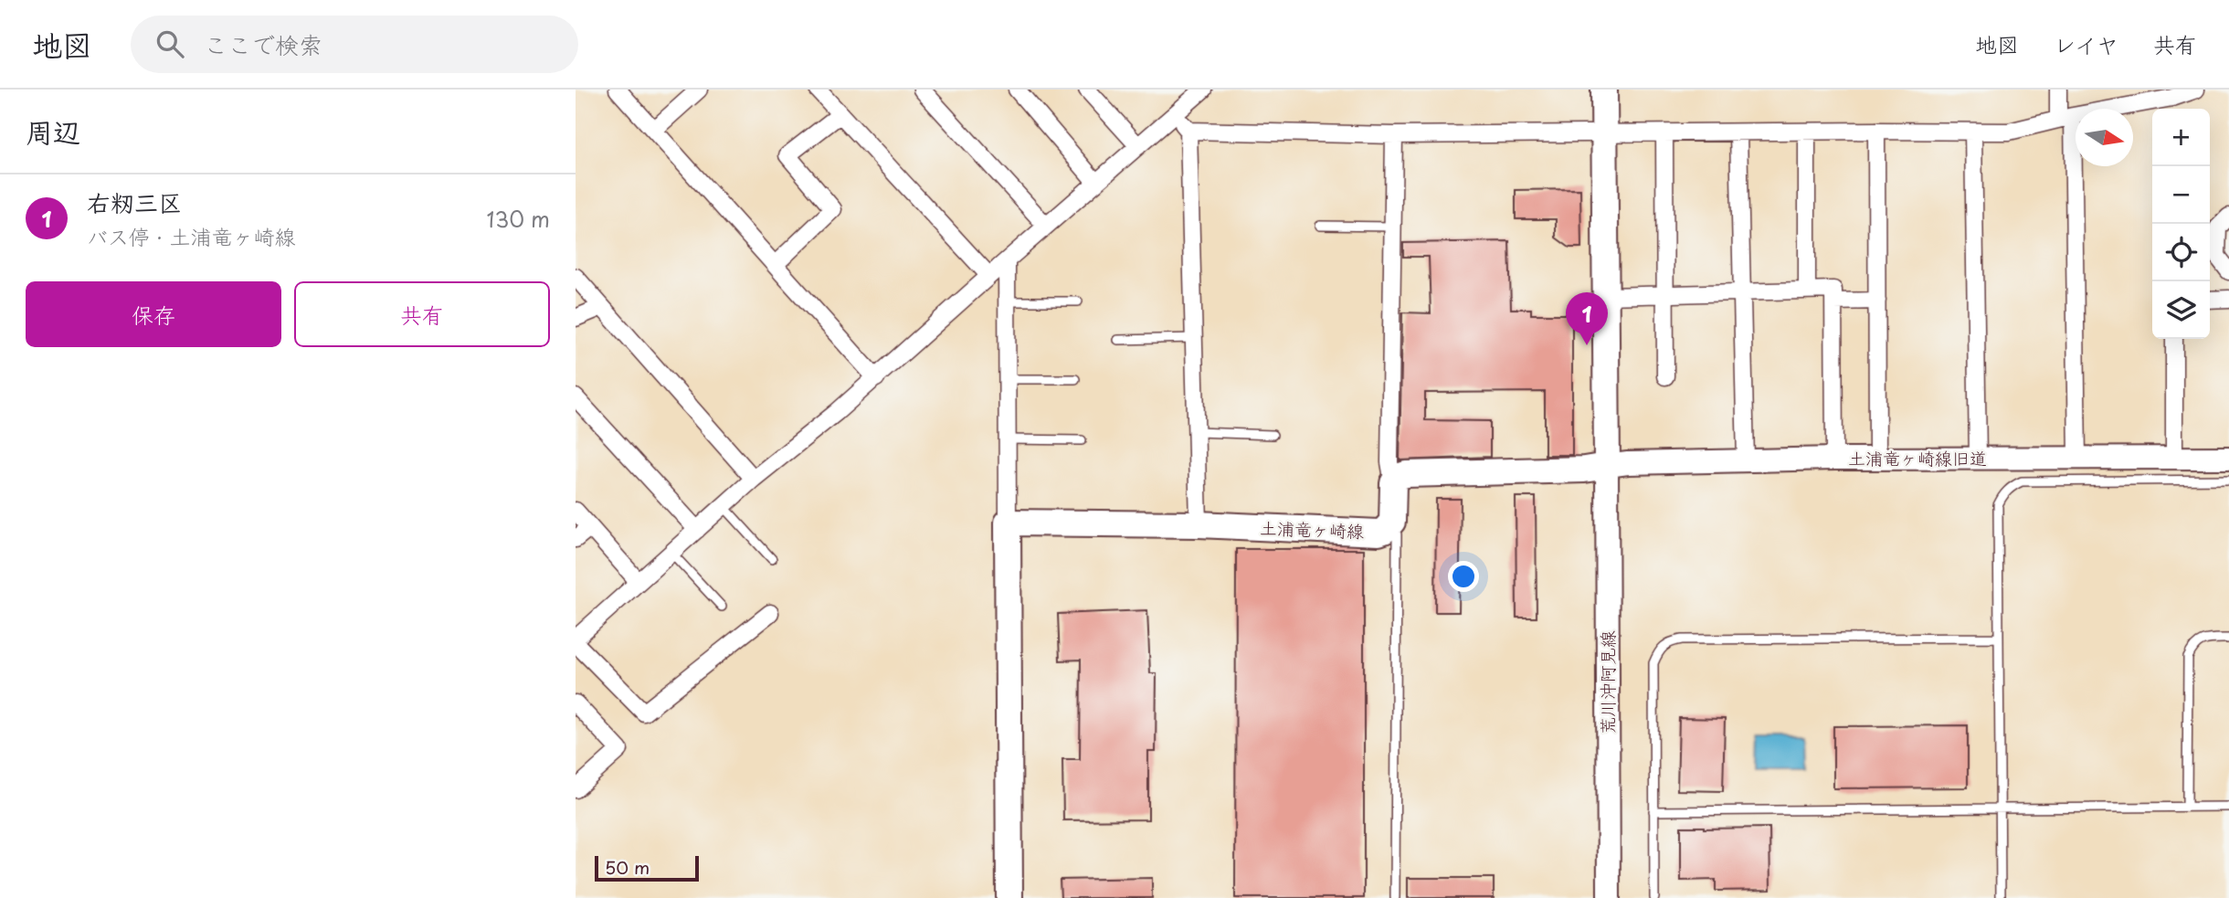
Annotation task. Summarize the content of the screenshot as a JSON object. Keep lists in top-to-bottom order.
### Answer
{
  "streets": {
    "main road": ["土浦竜ヶ崎線"],
    "street": ["土浦竜ヶ崎線旧道", "荒川沖阿見線"]
  },
  "crossings": [
    ["土浦竜ヶ崎線旧道", "荒川沖阿見線"]
  ],
  "scale_bar": "50 m",
  "north": "right",
  "page": {
    "header": "地図",
    "search": "ここで検索",
    "nav": ["地図", "レイヤ", "共有"],
    "heading": "周辺",
    "map_buttons": ["+", "−"],
    "list": [
      {
        "mark": "1",
        "name": "右籾三区",
        "note": "バス停 · 土浦竜ヶ崎線",
        "value": "130 m"
      }
    ],
    "buttons": ["保存", "共有"],
    "pins": "1",
    "scale": "50 m"
  }
}
